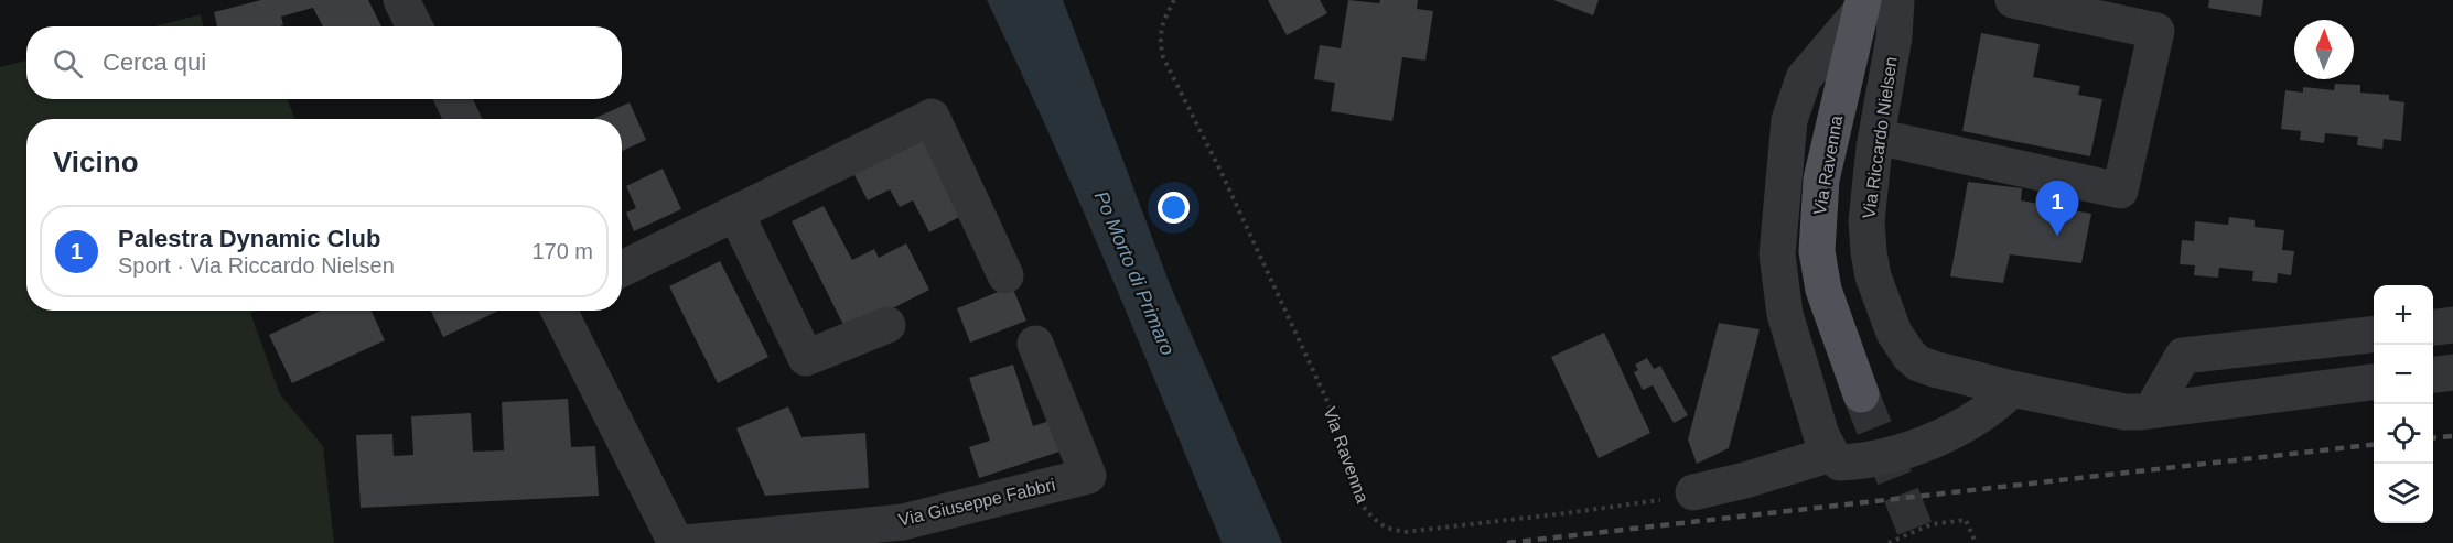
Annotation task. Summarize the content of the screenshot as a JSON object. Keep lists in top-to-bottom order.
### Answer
{
  "streets": {
    "main road": ["Via Ravenna"],
    "street": ["Via Riccardo Nielsen", "Via Giuseppe Fabbri"]
  },
  "water": ["Po Morto di Primaro"],
  "north": "top",
  "page": {
    "search": "Cerca qui",
    "heading": "Vicino",
    "pins": "1",
    "list": [
      {
        "mark": "1",
        "name": "Palestra Dynamic Club",
        "note": "Sport · Via Riccardo Nielsen",
        "value": "170 m"
      }
    ],
    "map_buttons": ["+", "−"]
  }
}
